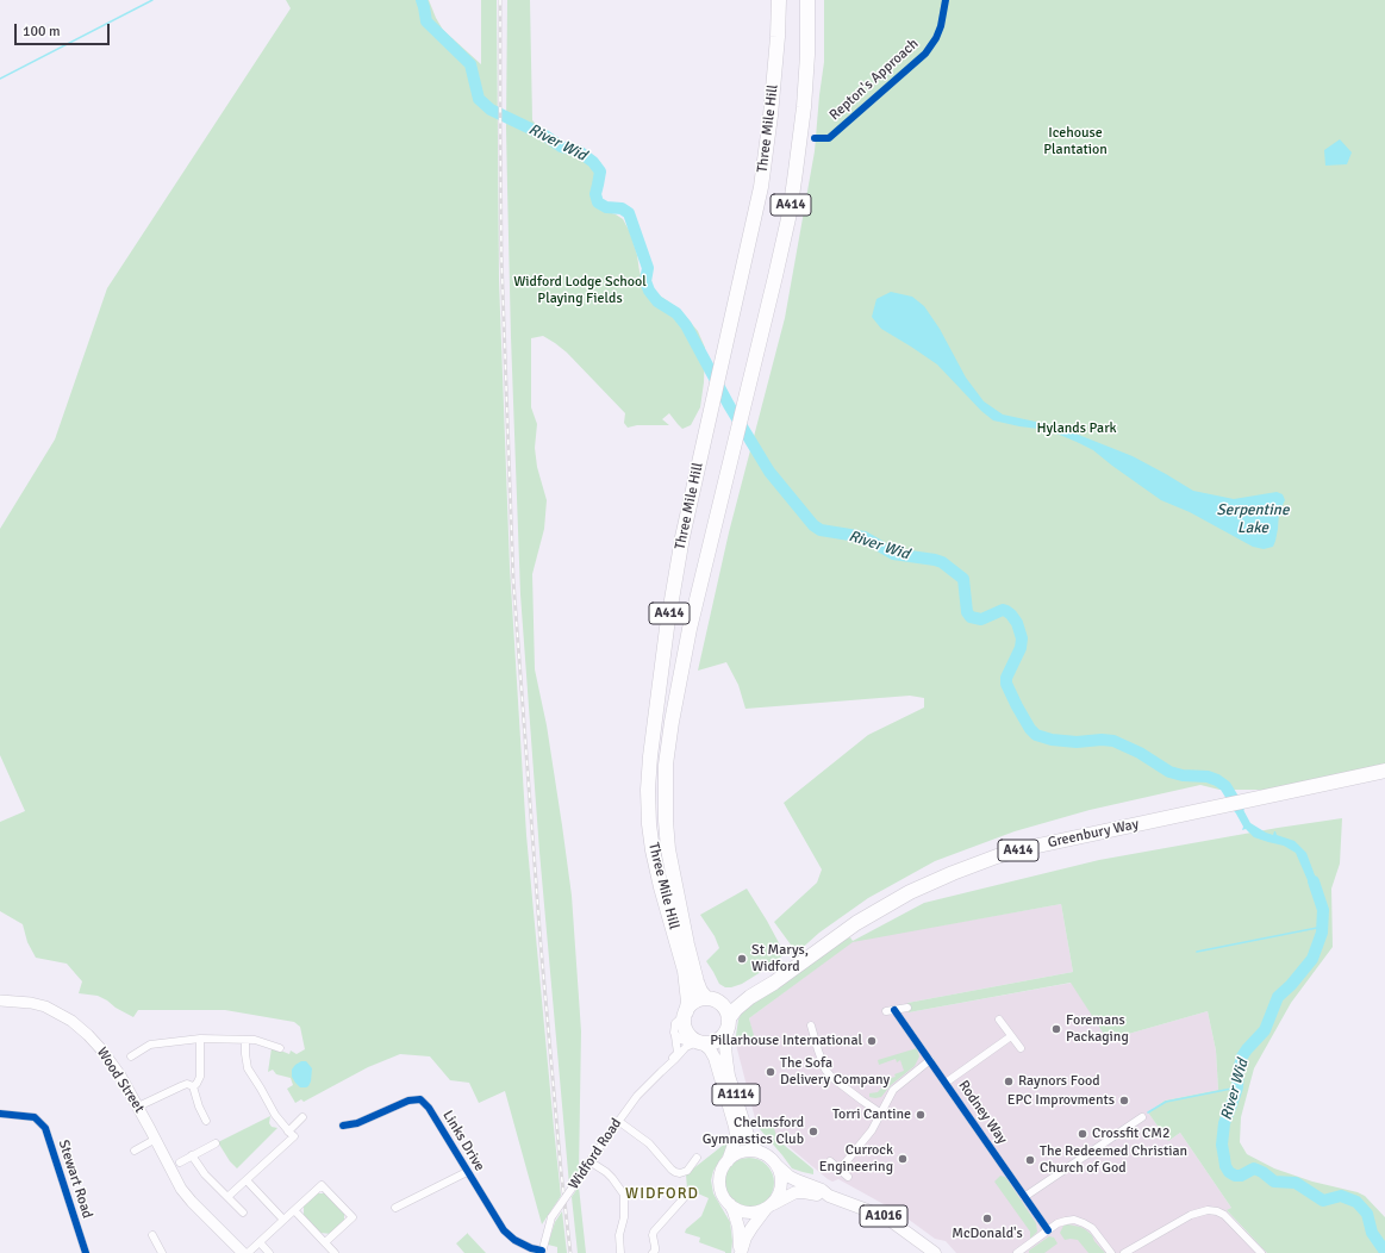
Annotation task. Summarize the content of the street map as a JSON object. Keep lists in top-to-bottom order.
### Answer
{
  "streets": {
    "highway": ["Three Mile Hill", "A414", "Greenbury Way"],
    "main road": ["Wood Street", "A1114", "A1016"],
    "street": [
      "Rodney Way",
      "Links Drive",
      "Widford Road",
      "Stewart Road"
    ],
    "cycle path": ["Repton's Approach"]
  },
  "crossings": [
    ["Three Mile Hill", "A414"],
    ["Three Mile Hill", "Greenbury Way"],
    ["Three Mile Hill", "A1114"],
    ["Three Mile Hill", "Widford Road"],
    ["A414", "Greenbury Way"],
    ["A414", "A1114"],
    ["A414", "Widford Road"],
    ["Greenbury Way", "A1114"],
    ["Greenbury Way", "Widford Road"],
    ["A1114", "Widford Road"],
    ["A1114", "A1016"],
    ["Links Drive", "Widford Road"]
  ],
  "districts": ["WIDFORD"],
  "water": ["River Wid", "Serpentine Lake"],
  "parks": ["Icehouse Plantation", "Widford Lodge School Playing Fields", "Hylands Park"],
  "places": [
    "St Marys, Widford",
    "Foremans Packaging",
    "Pillarhouse International",
    "The Sofa Delivery Company",
    "Raynors Food",
    "EPC Improvments",
    "Torri Cantine",
    "Chelmsford Gymnastics Club",
    "Crossfit CM2",
    "Currock Engineering",
    "The Redeemed Christian Church of God",
    "McDonald's"
  ],
  "scale_bar": "100 m"
}
